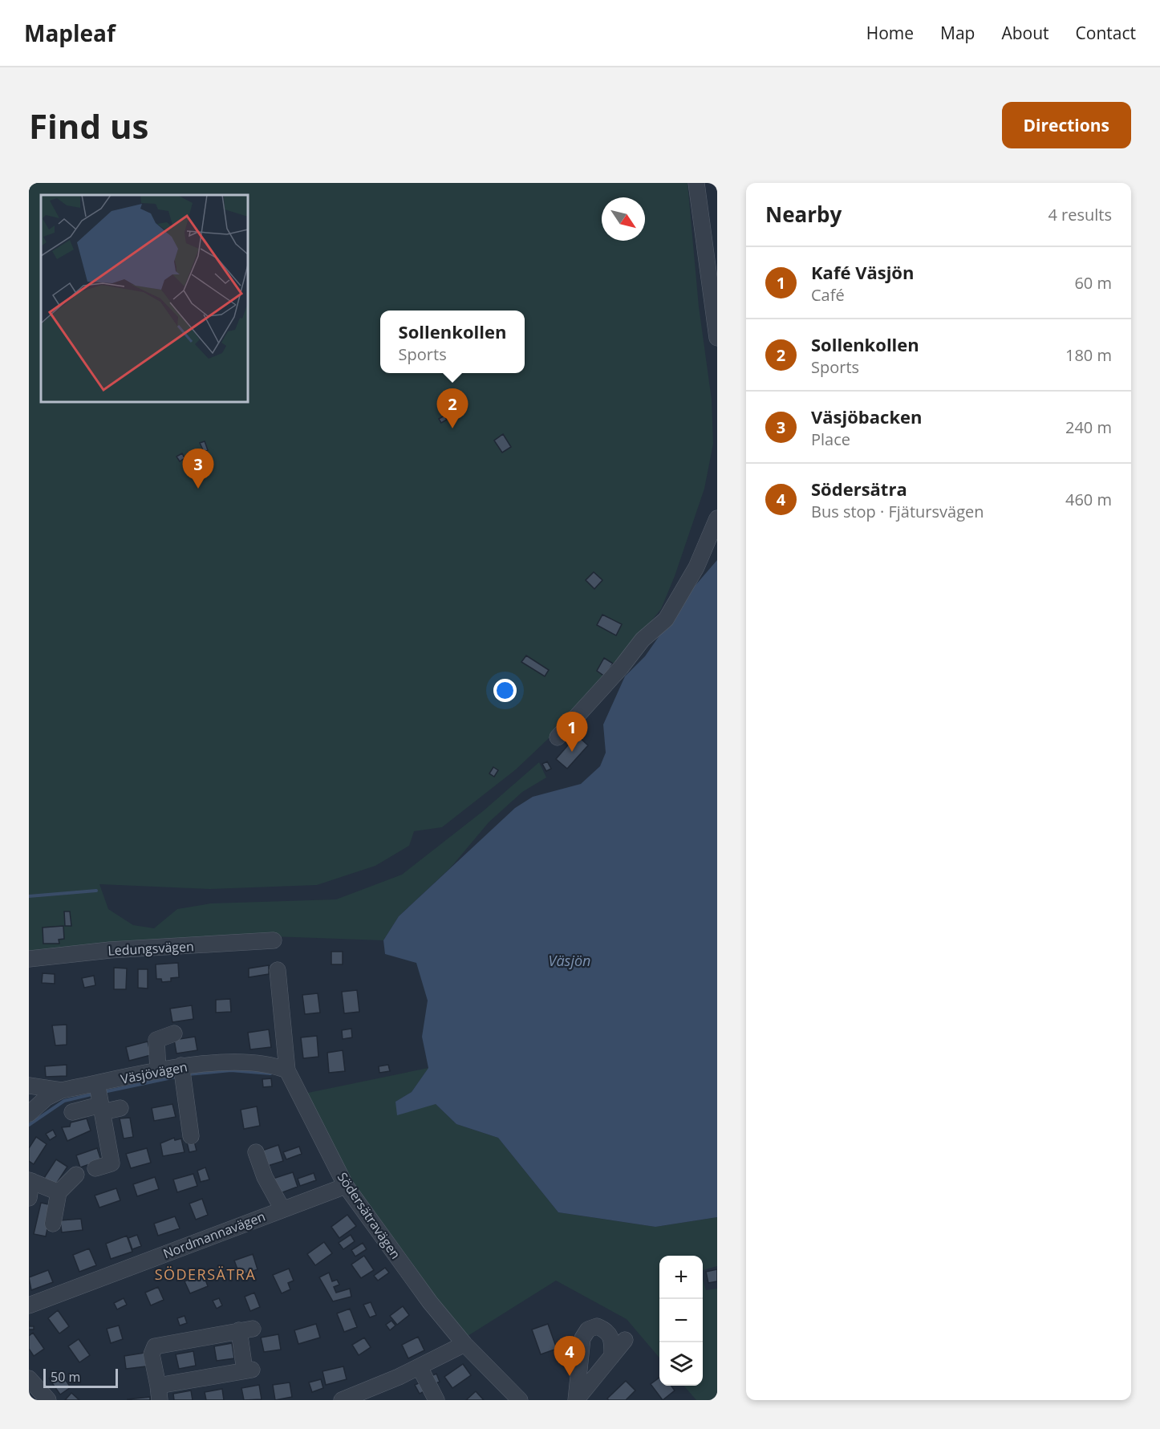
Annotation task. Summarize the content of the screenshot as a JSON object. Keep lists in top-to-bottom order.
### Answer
{
  "streets": {
    "street": [
      "Ledungsvägen",
      "Väsjövägen",
      "Södersätravägen",
      "Nordmannavägen"
    ]
  },
  "crossings": [
    ["Väsjövägen", "Södersätravägen"],
    ["Södersätravägen", "Nordmannavägen"]
  ],
  "districts": ["SÖDERSÄTRA"],
  "water": ["Väsjön"],
  "scale_bar": "50 m",
  "north": "bottom right",
  "page": {
    "header": "Mapleaf",
    "nav": [
      "Home",
      "Map",
      "About",
      "Contact"
    ],
    "buttons": "Directions",
    "title": "Find us",
    "heading": ["Nearby", "4 results"],
    "list": [
      {
        "mark": "1",
        "name": "Kafé Väsjön",
        "note": "Café",
        "value": "60 m"
      },
      {
        "mark": "2",
        "name": "Sollenkollen",
        "note": "Sports",
        "value": "180 m"
      },
      {
        "mark": "3",
        "name": "Väsjöbacken",
        "note": "Place",
        "value": "240 m"
      },
      {
        "mark": "4",
        "name": "Södersätra",
        "note": "Bus stop · Fjätursvägen",
        "value": "460 m"
      }
    ],
    "popup": ["Sollenkollen", "Sports"],
    "pins": [
      "2",
      "3",
      "1",
      "4"
    ],
    "map_buttons": ["+", "−"],
    "scale": "50 m"
  }
}
